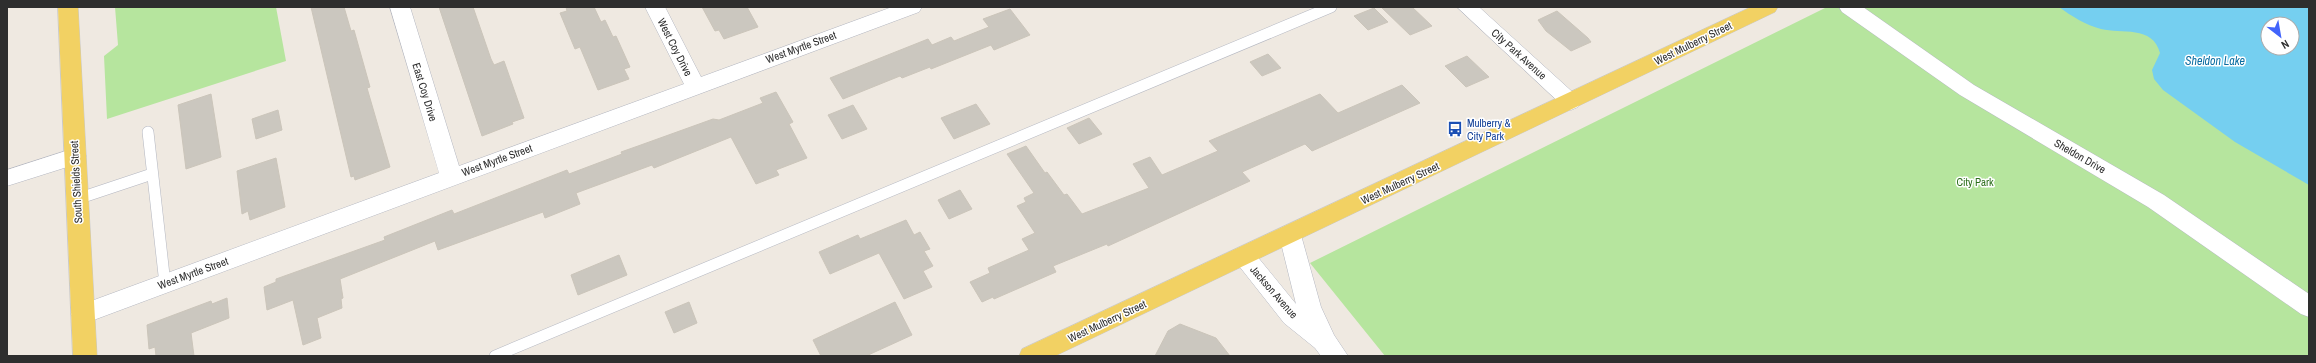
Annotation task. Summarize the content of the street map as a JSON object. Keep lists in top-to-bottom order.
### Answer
{
  "streets": {
    "main road": ["West Mulberry Street", "South Shields Street"],
    "street": [
      "West Coy Drive",
      "West Myrtle Street",
      "City Park Avenue",
      "East Coy Drive",
      "Sheldon Drive",
      "Jackson Avenue"
    ]
  },
  "crossings": [
    ["West Mulberry Street", "City Park Avenue"],
    ["West Mulberry Street", "Jackson Avenue"],
    ["West Coy Drive", "West Myrtle Street"],
    ["West Myrtle Street", "East Coy Drive"],
    ["West Myrtle Street", "South Shields Street"]
  ],
  "water": ["Sheldon Lake"],
  "parks": ["City Park"],
  "places": {
    "bus stop": ["Mulberry & City Park"]
  },
  "north": "bottom right"
}
